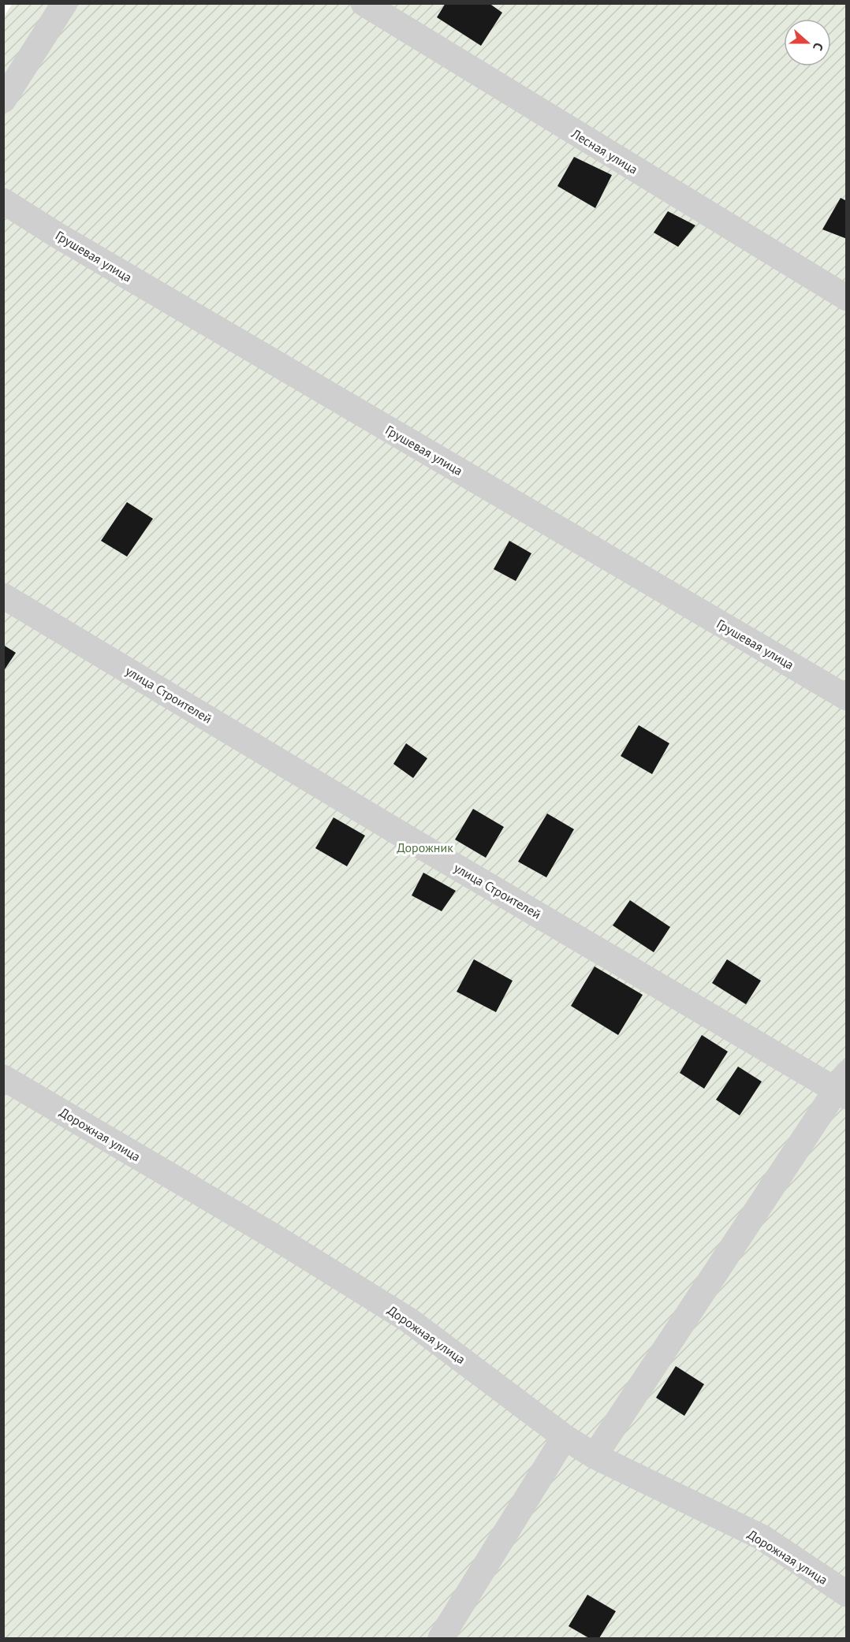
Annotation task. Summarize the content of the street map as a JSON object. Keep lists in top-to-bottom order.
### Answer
{
  "streets": {
    "street": [
      "Лесная улица",
      "Грушевая улица",
      "улица Строителей",
      "Дорожная улица"
    ]
  },
  "parks": ["Дорожник"],
  "north": "right"
}
